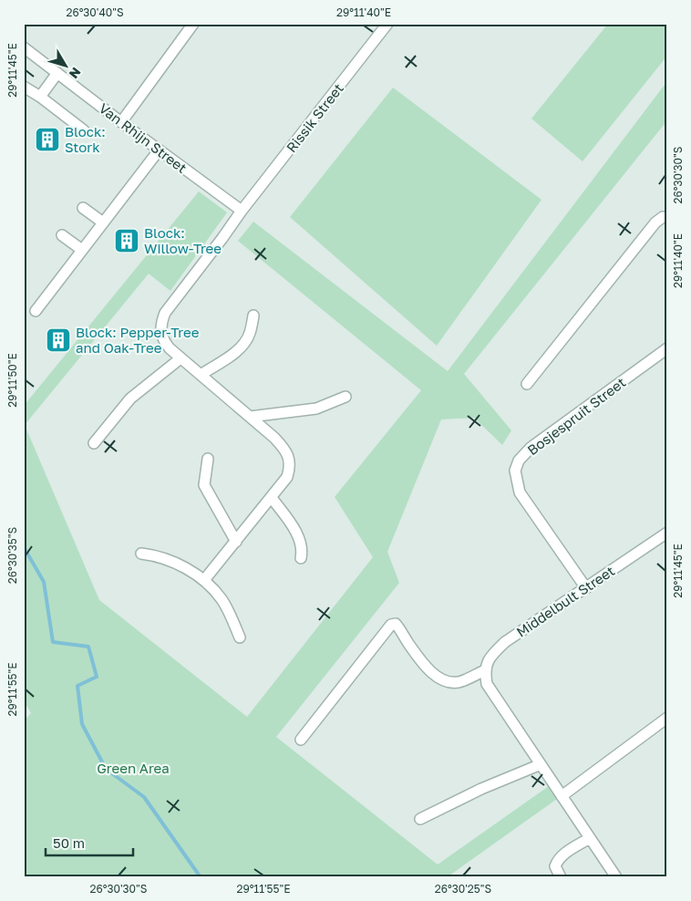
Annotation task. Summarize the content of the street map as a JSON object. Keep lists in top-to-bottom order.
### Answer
{
  "streets": {
    "street": [
      "Rissik Street",
      "Van Rhijn Street",
      "Bosjespruit Street",
      "Middelbult Street"
    ]
  },
  "crossings": [
    ["Rissik Street", "Van Rhijn Street"],
    ["Bosjespruit Street", "Middelbult Street"]
  ],
  "parks": ["Green Area"],
  "places": {
    "building": ["Block: Stork", "Block: Willow-Tree", "Block: Pepper-Tree and Oak-Tree"]
  },
  "scale_bar": "50 m",
  "north": "bottom right",
  "coordinates": [
    "26°30'40\"S",
    "29°11'40\"E",
    "29°11'45\"E",
    "26°30'30\"S",
    "29°11'50\"E",
    "26°30'35\"S",
    "29°11'55\"E",
    "26°30'25\"S"
  ]
}
